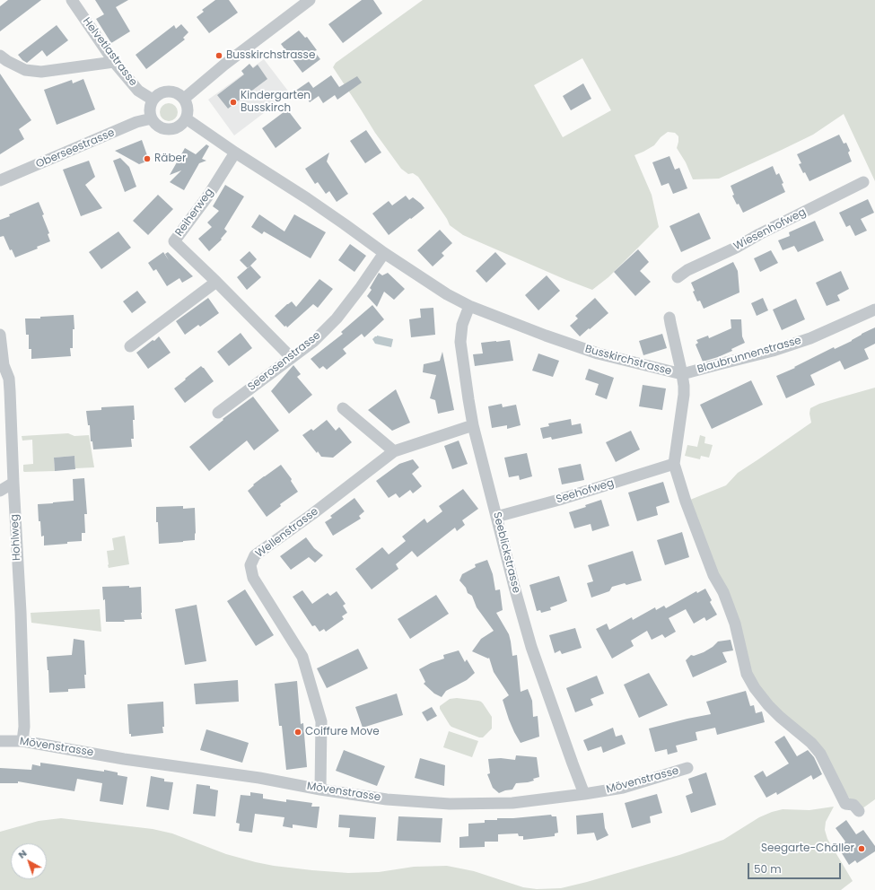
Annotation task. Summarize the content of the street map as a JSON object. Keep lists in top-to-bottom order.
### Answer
{
  "streets": {
    "street": [
      "Helvetiastrasse",
      "Oberseestrasse",
      "Reiherweg",
      "Wiesenhofweg",
      "Blaubrunnenstrasse",
      "Busskirchstrasse",
      "Seerosenstrasse",
      "Seehofweg",
      "Wellenstrasse",
      "Hohlweg",
      "Seeblickstrasse",
      "Mövenstrasse"
    ]
  },
  "crossings": [
    ["Helvetiastrasse", "Oberseestrasse"],
    ["Helvetiastrasse", "Busskirchstrasse"],
    ["Oberseestrasse", "Busskirchstrasse"],
    ["Reiherweg", "Busskirchstrasse"],
    ["Reiherweg", "Seerosenstrasse"],
    ["Blaubrunnenstrasse", "Busskirchstrasse"],
    ["Busskirchstrasse", "Seerosenstrasse"],
    ["Busskirchstrasse", "Seehofweg"],
    ["Busskirchstrasse", "Seeblickstrasse"],
    ["Seehofweg", "Seeblickstrasse"],
    ["Wellenstrasse", "Seeblickstrasse"],
    ["Wellenstrasse", "Mövenstrasse"],
    ["Hohlweg", "Mövenstrasse"],
    ["Seeblickstrasse", "Mövenstrasse"]
  ],
  "places": [
    "Busskirchstrasse",
    "Kindergarten Busskirch",
    "Räber",
    "Coiffure Move",
    "Seegarte-Chäller"
  ],
  "scale_bar": "50 m",
  "north": "top left"
}
